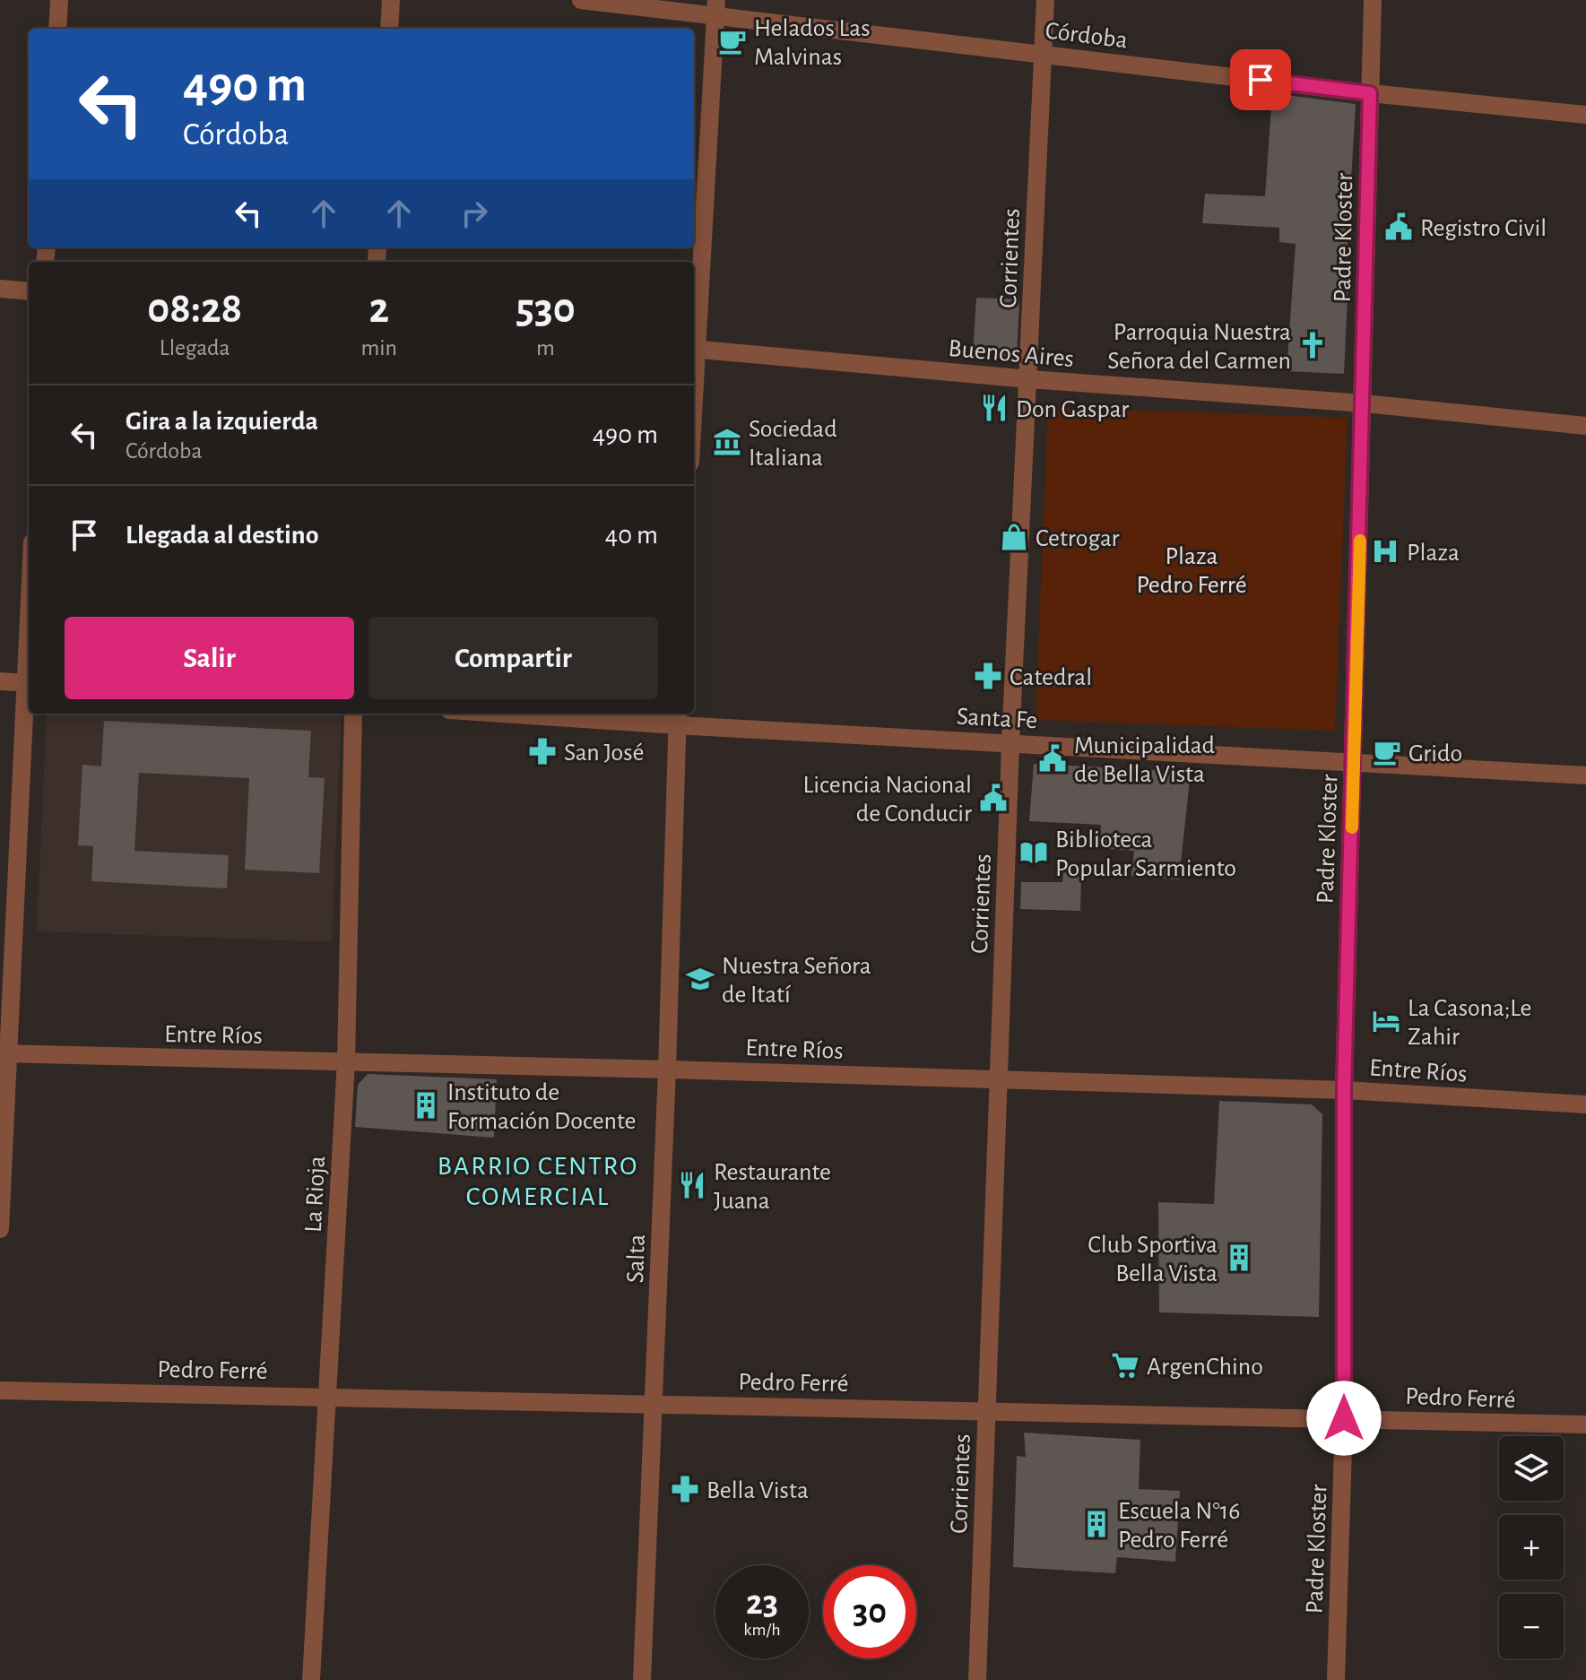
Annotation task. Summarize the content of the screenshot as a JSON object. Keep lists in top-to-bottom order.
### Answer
{
  "streets": {
    "street": [
      "Córdoba",
      "Padre Kloster",
      "Corrientes",
      "Buenos Aires",
      "Santa Fe",
      "Entre Ríos",
      "La Rioja",
      "Salta",
      "Pedro Ferré"
    ]
  },
  "crossings": [
    ["Córdoba", "Padre Kloster"],
    ["Córdoba", "Corrientes"],
    ["Padre Kloster", "Buenos Aires"],
    ["Padre Kloster", "Santa Fe"],
    ["Padre Kloster", "Entre Ríos"],
    ["Padre Kloster", "Pedro Ferré"],
    ["Corrientes", "Buenos Aires"],
    ["Corrientes", "Santa Fe"],
    ["Corrientes", "Entre Ríos"],
    ["Corrientes", "Pedro Ferré"],
    ["Santa Fe", "Salta"],
    ["Entre Ríos", "La Rioja"],
    ["Entre Ríos", "Salta"],
    ["La Rioja", "Pedro Ferré"],
    ["Salta", "Pedro Ferré"]
  ],
  "districts": ["BARRIO CENTRO COMERCIAL"],
  "parks": ["Plaza Pedro Ferré"],
  "places": {
    "cafe": ["Helados Las Malvinas", "Grido"],
    "public building": ["Registro Civil", "Municipalidad de Bella Vista", "Licencia Nacional de Conducir"],
    "church": ["Parroquia Nuestra Señora del Carmen"],
    "restaurant": ["Don Gaspar", "Restaurante Juana"],
    "museum": ["Sociedad Italiana"],
    "shop": ["Cetrogar"],
    "hospital": ["Plaza"],
    "pharmacy": ["Catedral", "San José", "Bella Vista"],
    "library": ["Biblioteca Popular Sarmiento"],
    "school or university": ["Nuestra Señora de Itatí"],
    "hotel": ["La Casona;Le Zahir"],
    "building": ["Instituto de Formación Docente", "Club Sportiva Bella Vista", "Escuela N°16 Pedro Ferré"],
    "supermarket": ["ArgenChino"]
  },
  "page": {
    "turn": ["490 m", "Córdoba"],
    "eta": [
      "08:28",
      "Llegada",
      "2",
      "min",
      "530",
      "m"
    ],
    "list": [
      {
        "name": "Gira a la izquierda",
        "note": "Córdoba",
        "value": "490 m"
      },
      {
        "name": "Llegada al destino",
        "value": "40 m"
      }
    ],
    "buttons": ["Salir", "Compartir"],
    "map_buttons": ["+", "−"],
    "speed": "23 km/h",
    "limit": "30"
  }
}
